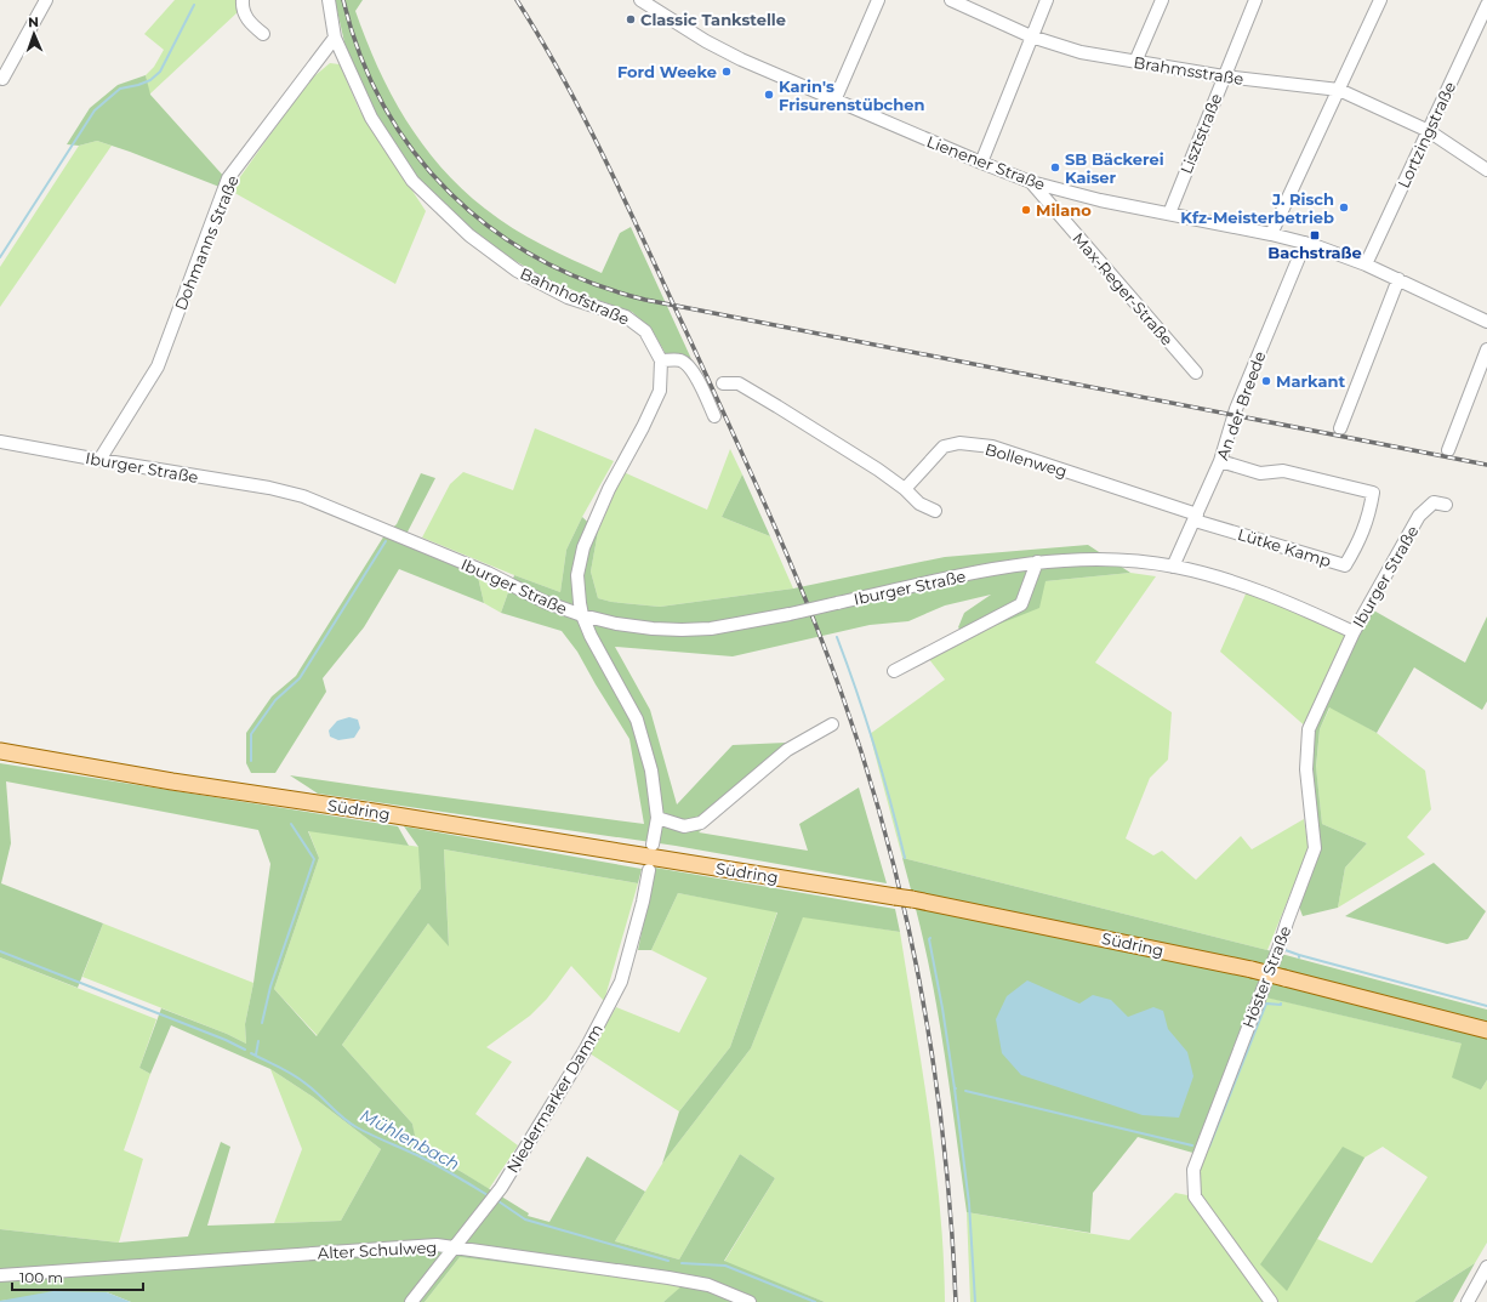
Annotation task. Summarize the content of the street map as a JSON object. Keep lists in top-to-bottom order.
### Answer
{
  "streets": {
    "main road": ["Südring"],
    "street": [
      "Brahmsstraße",
      "Lisztstraße",
      "Lortzingstraße",
      "Lienener Straße",
      "Dohmanns Straße",
      "Max-Reger-Straße",
      "Bahnhofstraße",
      "An der Breede",
      "Bollenweg",
      "Iburger Straße",
      "Lütke Kamp",
      "Höster Straße",
      "Niedermarker Damm",
      "Alter Schulweg"
    ]
  },
  "crossings": [
    ["Brahmsstraße", "Lisztstraße"],
    ["Brahmsstraße", "Lortzingstraße"],
    ["Lisztstraße", "Lienener Straße"],
    ["Lortzingstraße", "Lienener Straße"],
    ["Lienener Straße", "Max-Reger-Straße"],
    ["Lienener Straße", "An der Breede"],
    ["Dohmanns Straße", "Bahnhofstraße"],
    ["Dohmanns Straße", "Iburger Straße"],
    ["An der Breede", "Bollenweg"],
    ["An der Breede", "Iburger Straße"],
    ["An der Breede", "Lütke Kamp"],
    ["Bollenweg", "Lütke Kamp"],
    ["Iburger Straße", "Höster Straße"],
    ["Niedermarker Damm", "Alter Schulweg"]
  ],
  "water": ["Mühlenbach"],
  "places": {
    "other": [
      "Classic Tankstelle",
      "Ford Weeke",
      "Karin's Frisurenstübchen",
      "SB Bäckerei Kaiser",
      "J. Risch Kfz-Meisterbetrieb",
      "Milano",
      "Markant"
    ],
    "transit": ["Bachstraße"]
  },
  "scale_bar": "100 m",
  "north": "top"
}
